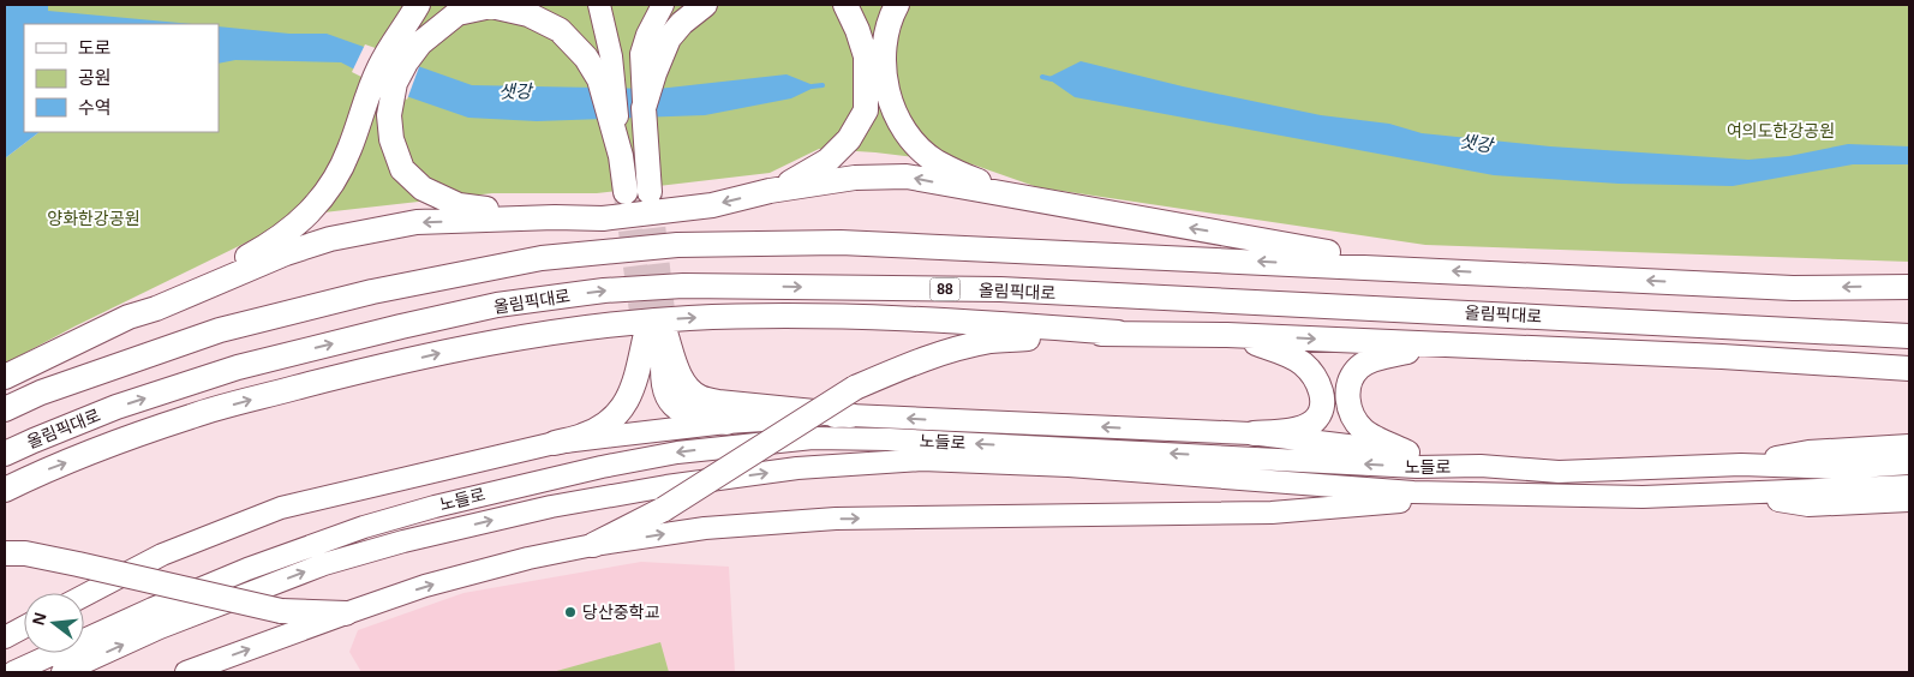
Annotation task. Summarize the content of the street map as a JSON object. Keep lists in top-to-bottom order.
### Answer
{
  "streets": {
    "highway": ["88", "올림픽대로"],
    "main road": ["노들로"]
  },
  "water": ["샛강"],
  "parks": ["여의도한강공원", "양화한강공원"],
  "places": ["당산중학교"],
  "legend": ["도로", "공원", "수역"],
  "north": "left"
}
